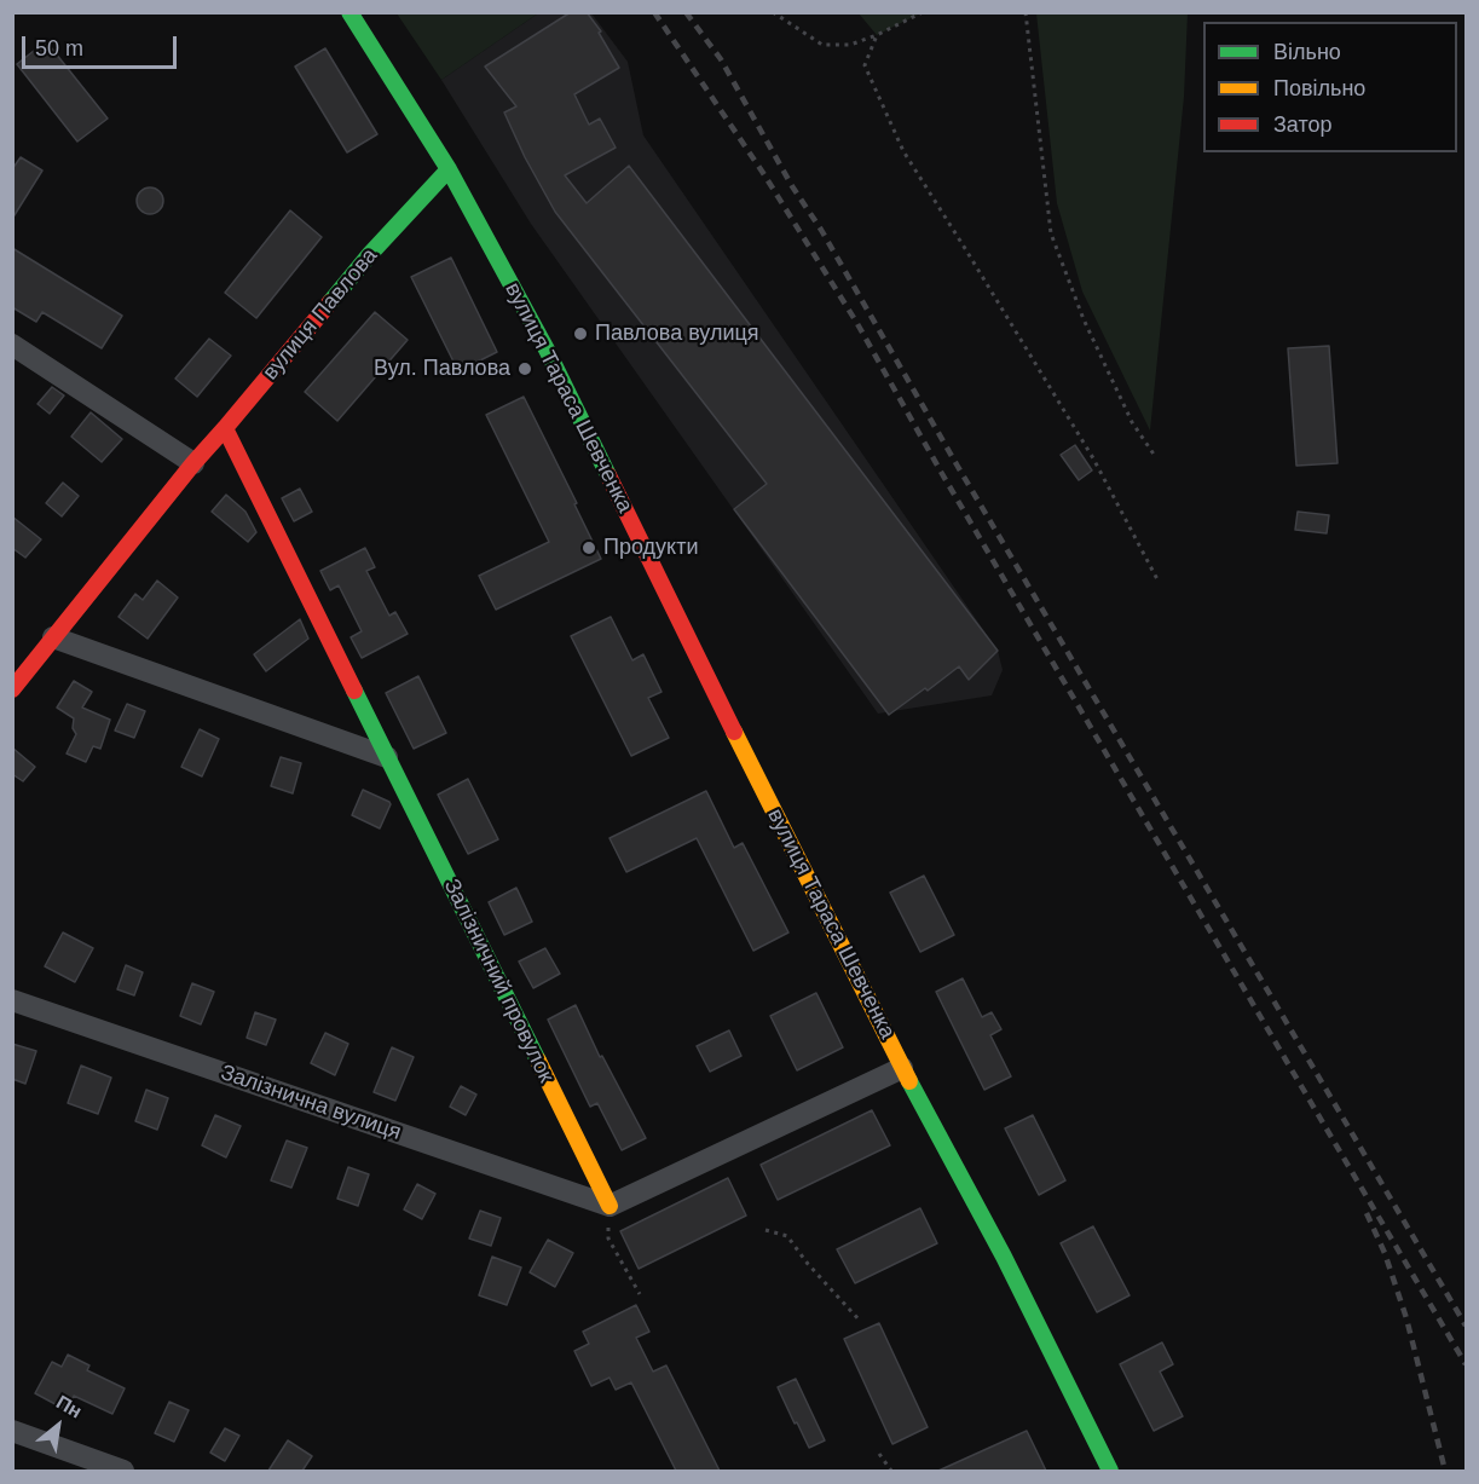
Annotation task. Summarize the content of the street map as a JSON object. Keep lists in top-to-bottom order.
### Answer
{
  "streets": {
    "main road": ["вулиця Павлова", "вулиця Тараса Шевченка", "Залізничний провулок"],
    "street": ["Залізнична вулиця"]
  },
  "crossings": [
    ["вулиця Павлова", "вулиця Тараса Шевченка"],
    ["вулиця Павлова", "Залізничний провулок"],
    ["Залізничний провулок", "Залізнична вулиця"]
  ],
  "places": ["Павлова вулиця", "Вул. Павлова", "Продукти"],
  "legend": ["Вільно", "Повільно", "Затор"],
  "scale_bar": "50 m",
  "north": "top right"
}
